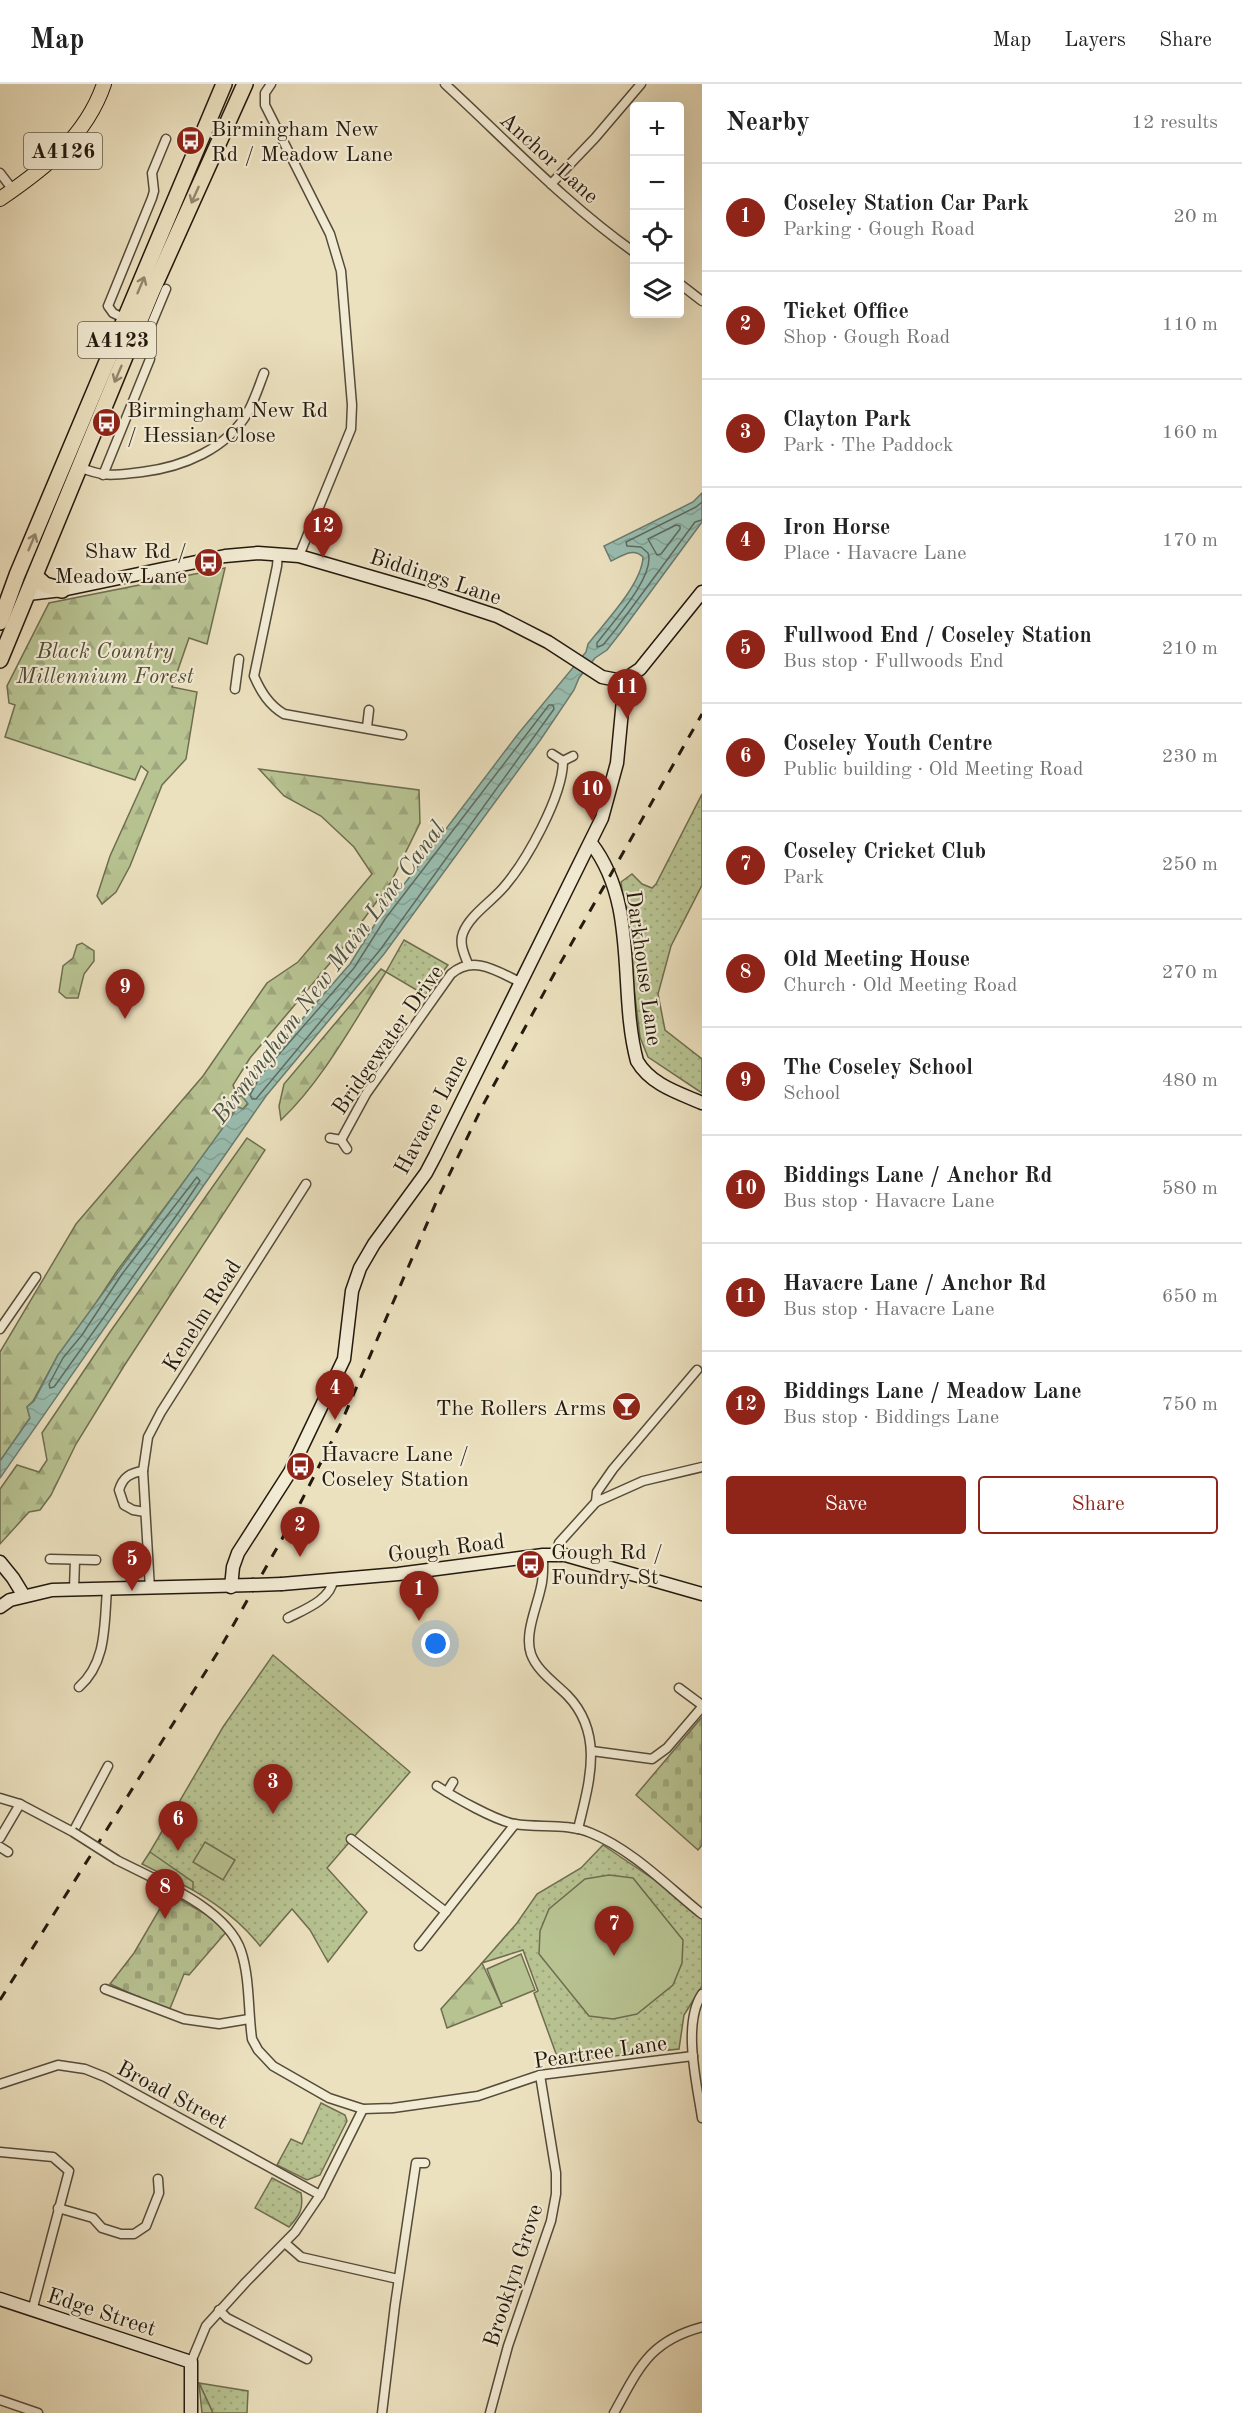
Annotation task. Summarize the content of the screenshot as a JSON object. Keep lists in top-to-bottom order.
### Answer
{
  "streets": {
    "highway": ["A4123"],
    "main road": ["A4126"],
    "street": [
      "Anchor Lane",
      "Biddings Lane",
      "Darkhouse Lane",
      "Bridgewater Drive",
      "Havacre Lane",
      "Kenelm Road",
      "Gough Road",
      "Peartree Lane",
      "Broad Street",
      "Brooklyn Grove",
      "Edge Street"
    ]
  },
  "crossings": [
    ["A4123", "Biddings Lane"],
    ["Biddings Lane", "Havacre Lane"],
    ["Darkhouse Lane", "Havacre Lane"],
    ["Bridgewater Drive", "Havacre Lane"],
    ["Havacre Lane", "Gough Road"],
    ["Peartree Lane", "Brooklyn Grove"]
  ],
  "water": ["Birmingham New Main Line Canal"],
  "parks": ["Black Country Millennium Forest"],
  "places": {
    "bus stop": [
      "Birmingham New Rd / Meadow Lane",
      "Birmingham New Rd / Hessian Close",
      "Shaw Rd / Meadow Lane",
      "Havacre Lane / Coseley Station",
      "Gough Rd / Foundry St"
    ],
    "bar": ["The Rollers Arms"]
  },
  "page": {
    "header": "Map",
    "nav": ["Map", "Layers", "Share"],
    "heading": ["Nearby", "12 results"],
    "map_buttons": ["+", "−"],
    "list": [
      {
        "mark": "1",
        "name": "Coseley Station Car Park",
        "note": "Parking · Gough Road",
        "value": "20 m"
      },
      {
        "mark": "2",
        "name": "Ticket Office",
        "note": "Shop · Gough Road",
        "value": "110 m"
      },
      {
        "mark": "3",
        "name": "Clayton Park",
        "note": "Park · The Paddock",
        "value": "160 m"
      },
      {
        "mark": "4",
        "name": "Iron Horse",
        "note": "Place · Havacre Lane",
        "value": "170 m"
      },
      {
        "mark": "5",
        "name": "Fullwood End / Coseley Station",
        "note": "Bus stop · Fullwoods End",
        "value": "210 m"
      },
      {
        "mark": "6",
        "name": "Coseley Youth Centre",
        "note": "Public building · Old Meeting Road",
        "value": "230 m"
      },
      {
        "mark": "7",
        "name": "Coseley Cricket Club",
        "note": "Park",
        "value": "250 m"
      },
      {
        "mark": "8",
        "name": "Old Meeting House",
        "note": "Church · Old Meeting Road",
        "value": "270 m"
      },
      {
        "mark": "9",
        "name": "The Coseley School",
        "note": "School",
        "value": "480 m"
      },
      {
        "mark": "10",
        "name": "Biddings Lane / Anchor Rd",
        "note": "Bus stop · Havacre Lane",
        "value": "580 m"
      },
      {
        "mark": "11",
        "name": "Havacre Lane / Anchor Rd",
        "note": "Bus stop · Havacre Lane",
        "value": "650 m"
      },
      {
        "mark": "12",
        "name": "Biddings Lane / Meadow Lane",
        "note": "Bus stop · Biddings Lane",
        "value": "750 m"
      }
    ],
    "pins": [
      "12",
      "11",
      "10",
      "9",
      "4",
      "2",
      "5",
      "1",
      "3",
      "6",
      "8",
      "7"
    ],
    "buttons": ["Save", "Share"]
  }
}
